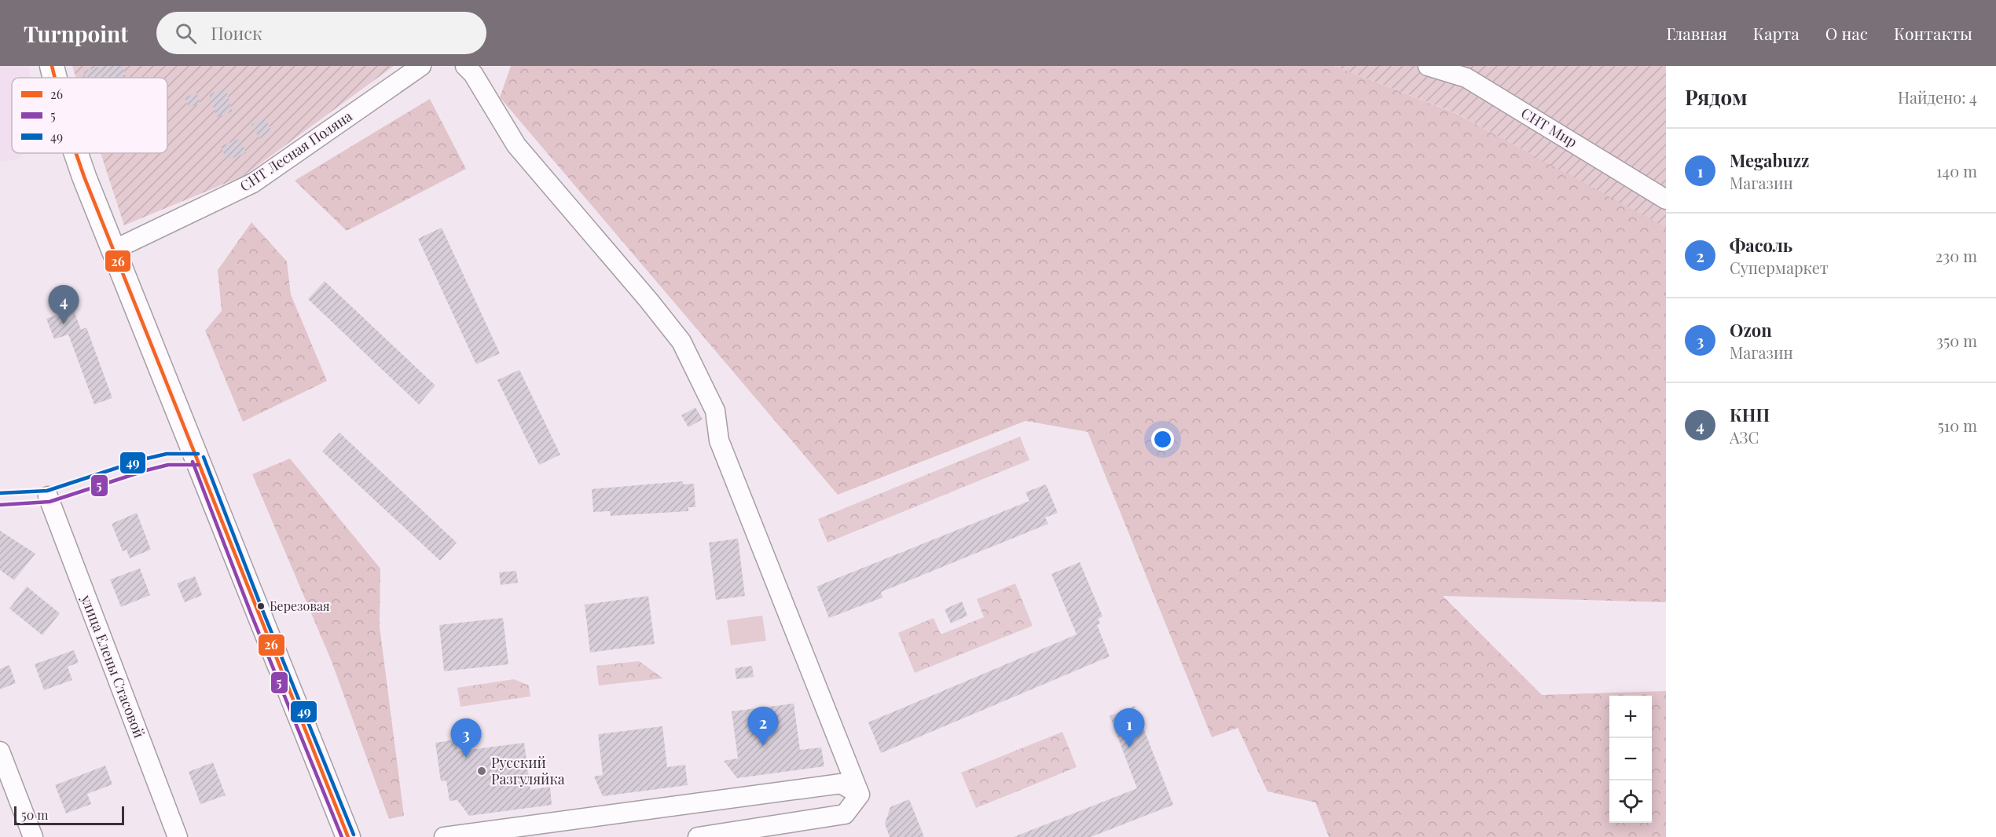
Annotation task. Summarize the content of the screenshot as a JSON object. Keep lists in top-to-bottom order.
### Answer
{
  "streets": {
    "street": ["СНТ Мир", "СНТ Лесная Поляна", "улица Елены Стасовой"]
  },
  "places": ["Березовая", "Русский Разгуляйка"],
  "lines": ["transit line 26", "transit line 49", "transit line 5"],
  "legend": ["26", "5", "49"],
  "scale_bar": "50 m",
  "page": {
    "header": "Turnpoint",
    "search": "Поиск",
    "nav": [
      "Главная",
      "Карта",
      "О нас",
      "Контакты"
    ],
    "heading": ["Рядом", "Найдено: 4"],
    "list": [
      {
        "mark": "1",
        "name": "Megabuzz",
        "note": "Магазин",
        "value": "140 m"
      },
      {
        "mark": "2",
        "name": "Фасоль",
        "note": "Супермаркет",
        "value": "230 m"
      },
      {
        "mark": "3",
        "name": "Ozon",
        "note": "Магазин",
        "value": "350 m"
      },
      {
        "mark": "4",
        "name": "КНП",
        "note": "АЗС",
        "value": "510 m"
      }
    ],
    "pins": [
      "4",
      "2",
      "1",
      "3"
    ],
    "map_buttons": ["+", "−"],
    "scale": "50 m"
  }
}
